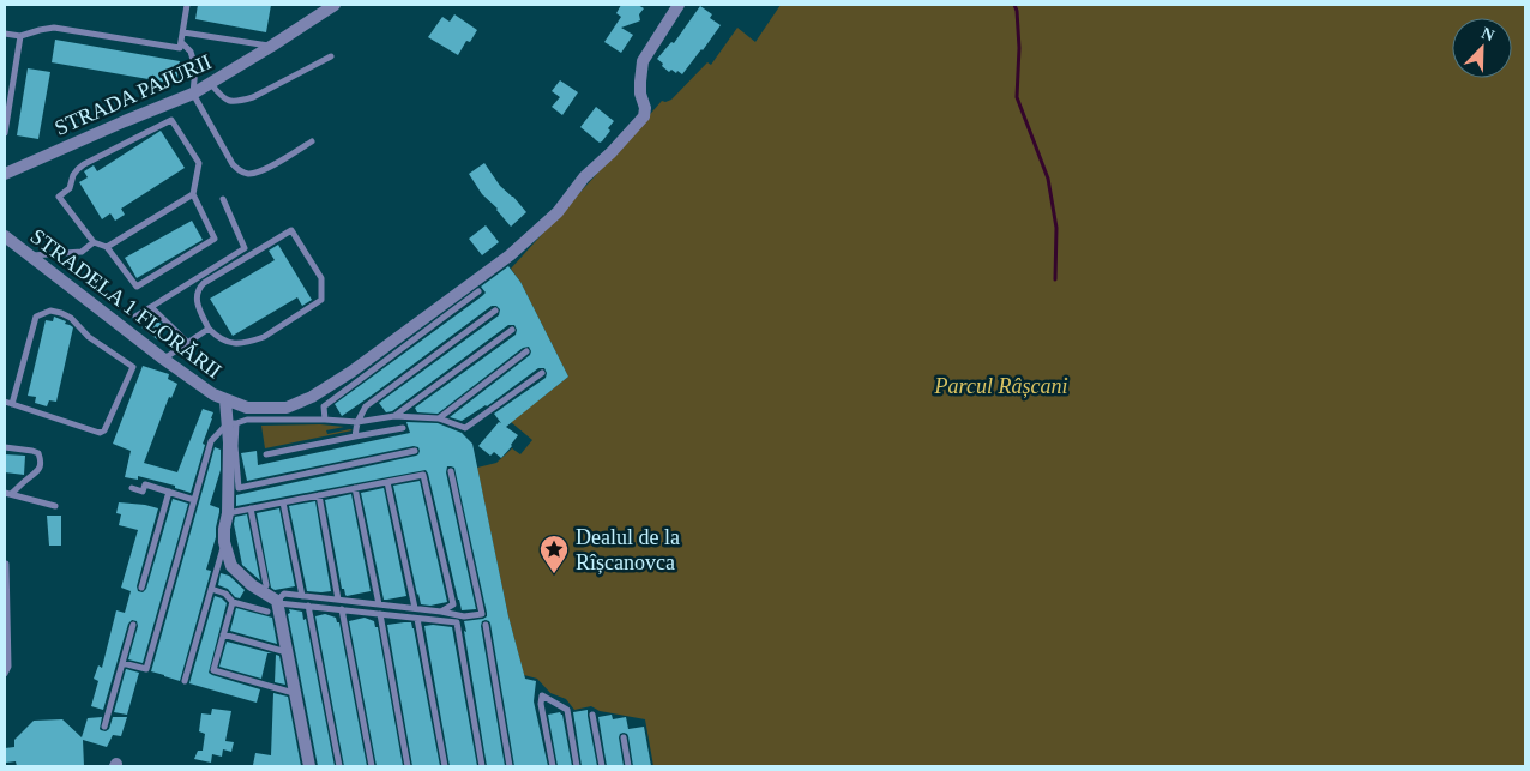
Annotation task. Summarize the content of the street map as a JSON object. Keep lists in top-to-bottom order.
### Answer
{
  "streets": {
    "street": ["STRADA PAJURII", "STRADELA 1 FLORĂRII"]
  },
  "parks": ["Parcul Râșcani"],
  "places": {
    "place": ["Dealul de la Rîșcanovca"]
  },
  "north": "top right"
}
